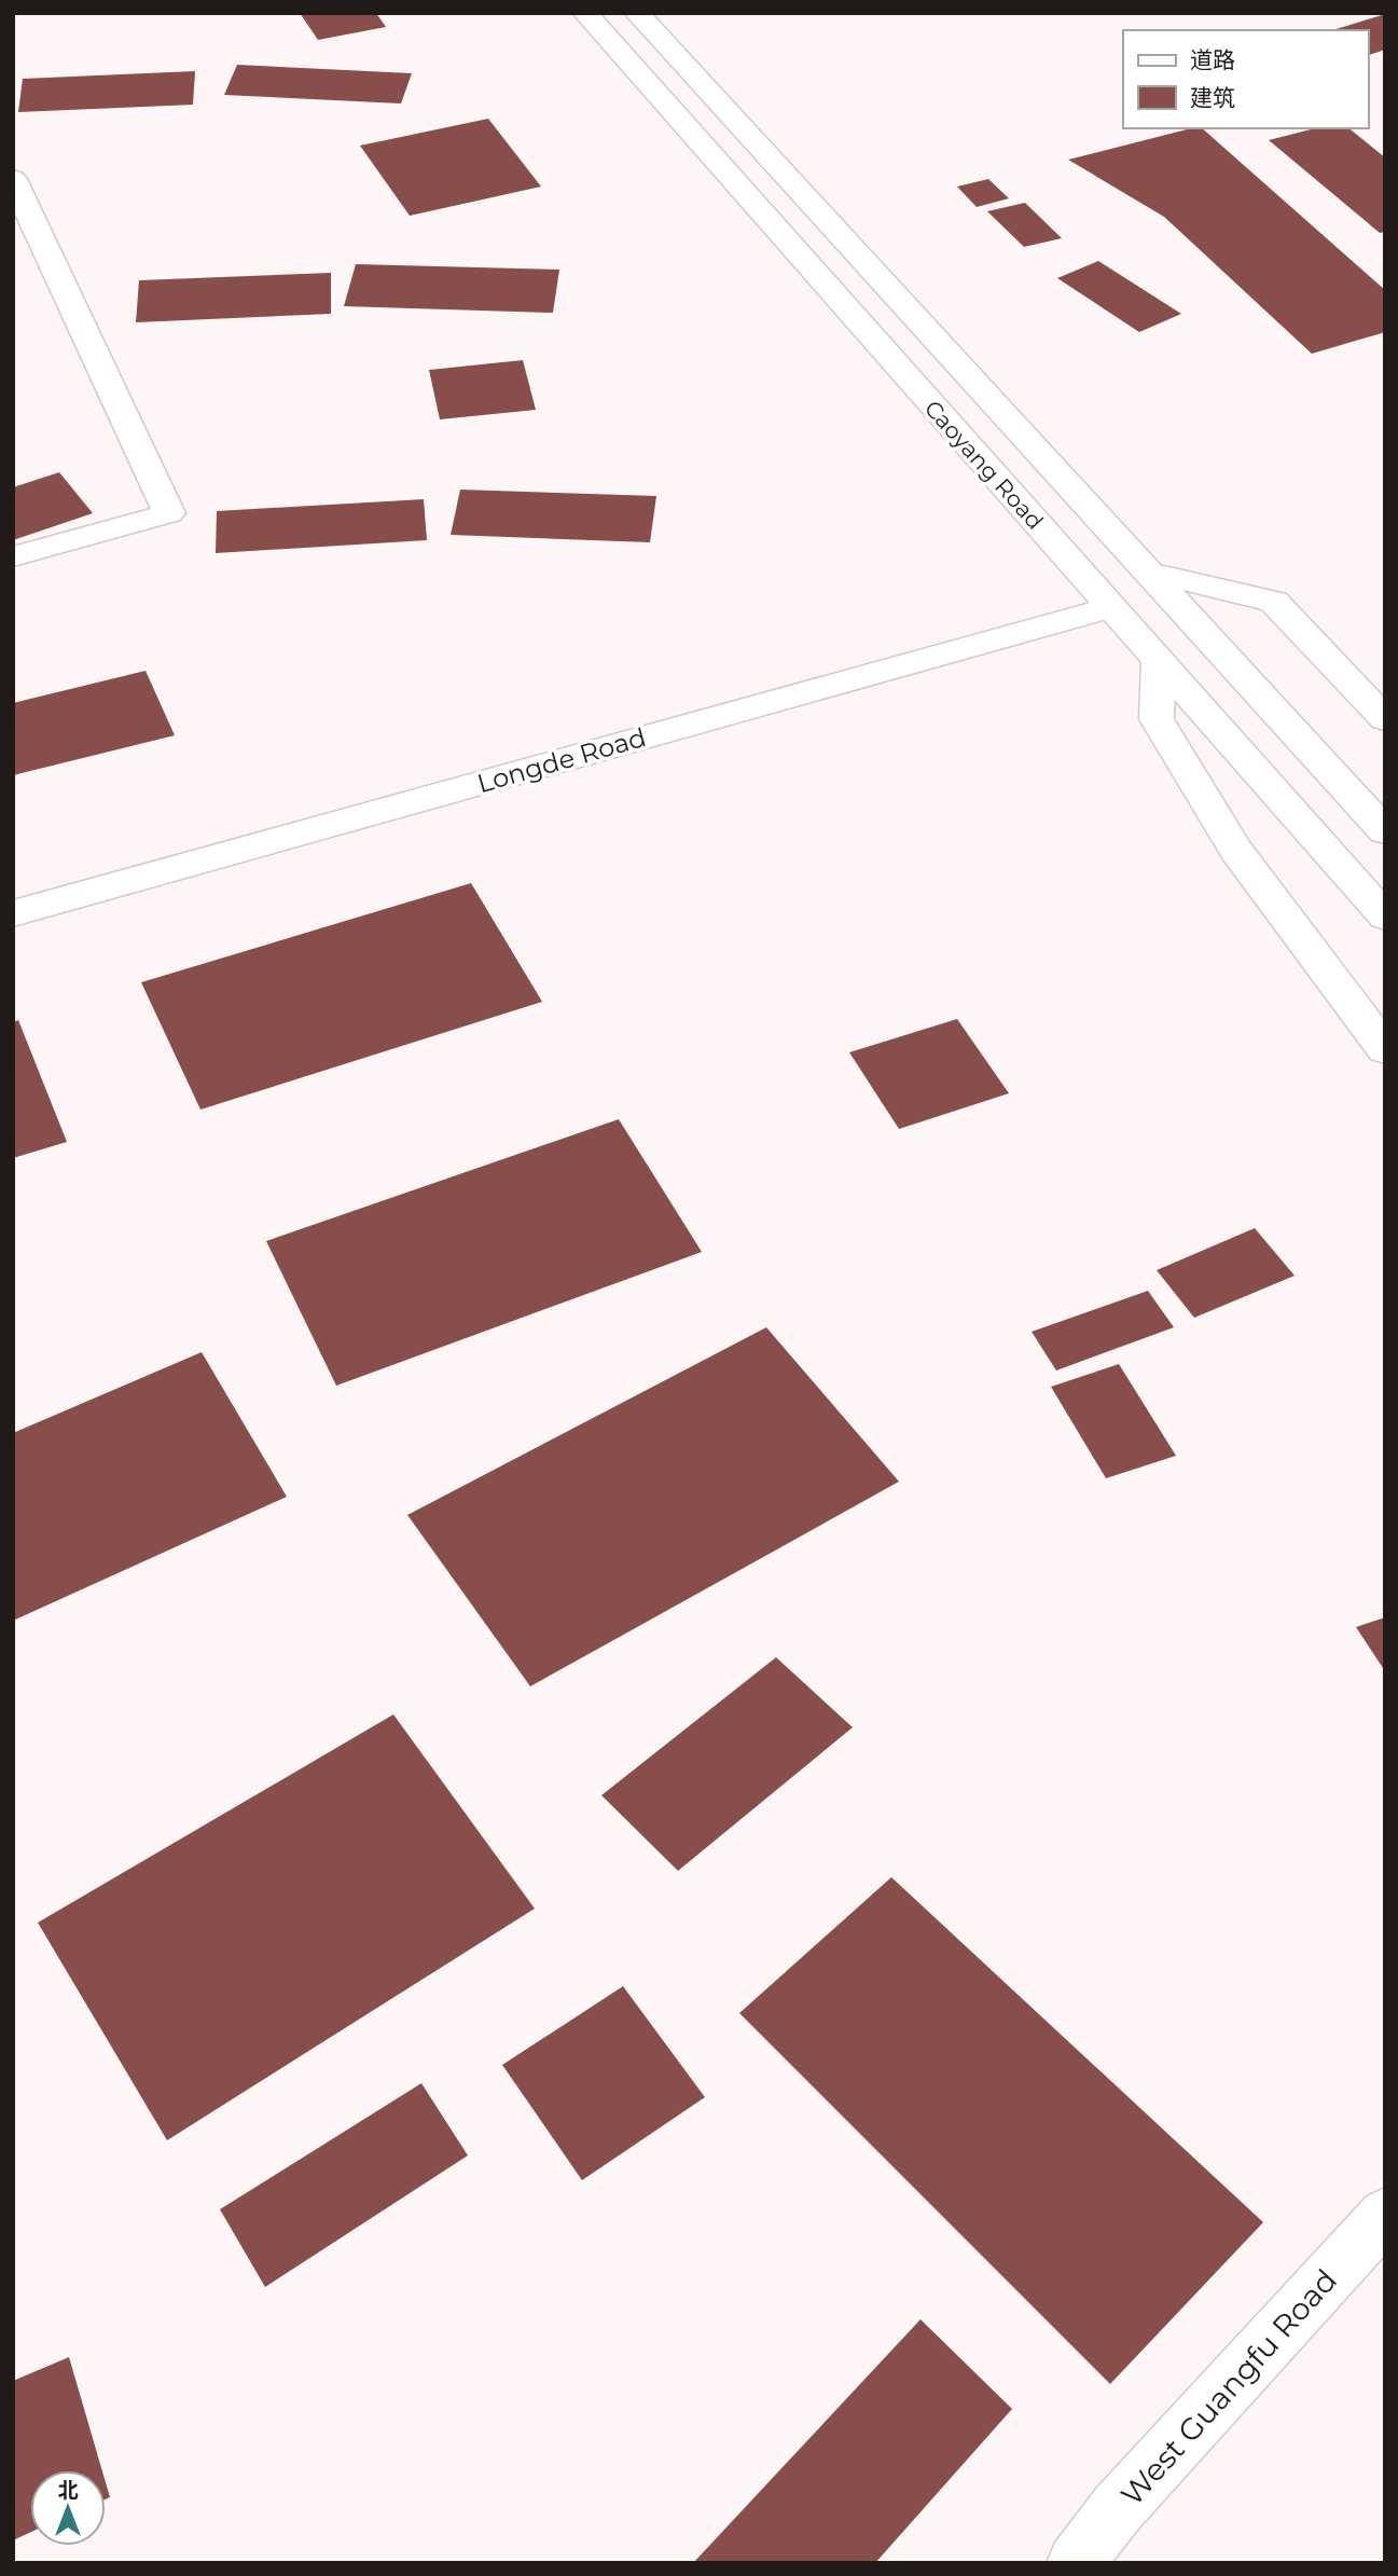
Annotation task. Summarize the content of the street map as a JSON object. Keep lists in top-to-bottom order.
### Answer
{
  "streets": {
    "main road": ["Caoyang Road", "Longde Road", "West Guangfu Road"]
  },
  "crossings": [
    ["Caoyang Road", "Longde Road"]
  ],
  "legend": ["道路", "建筑"],
  "north": "top"
}
